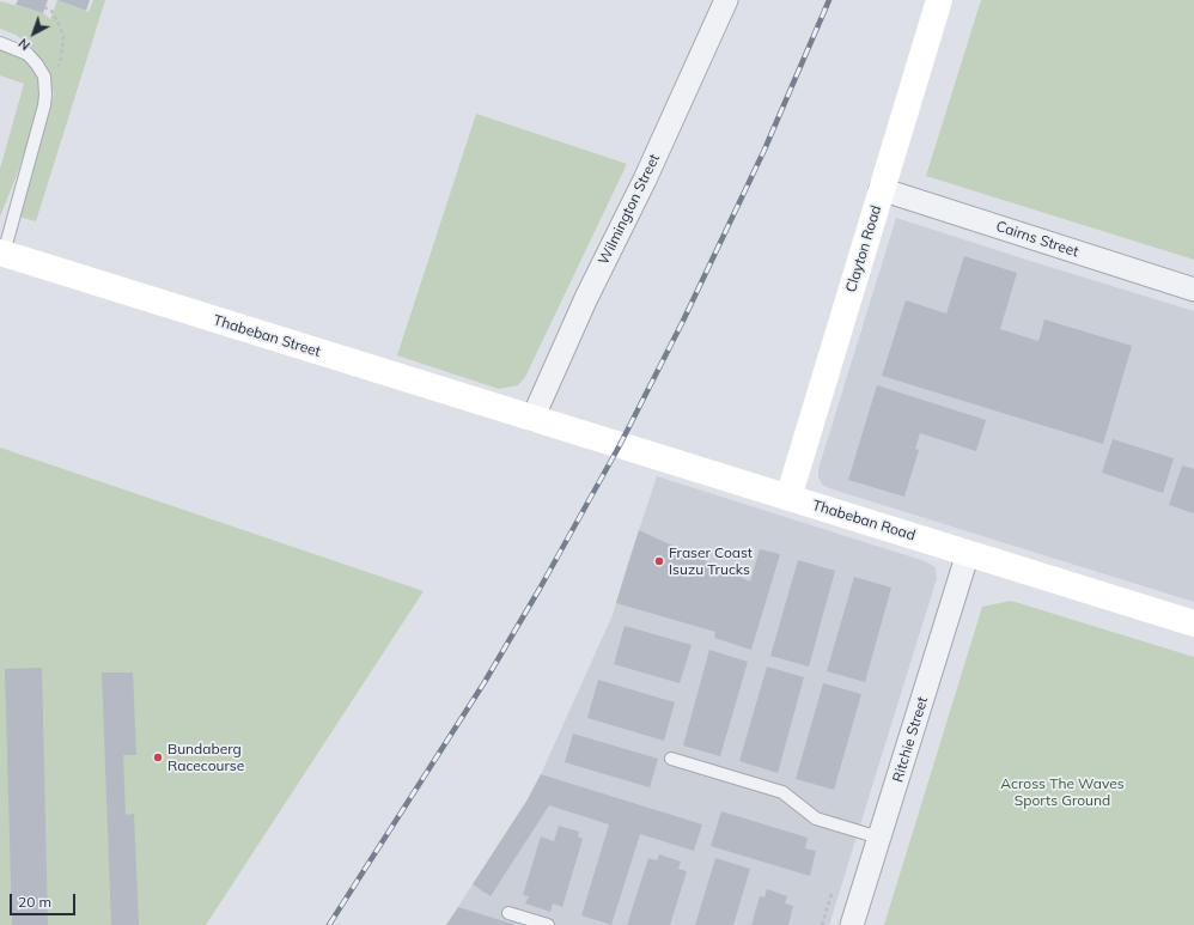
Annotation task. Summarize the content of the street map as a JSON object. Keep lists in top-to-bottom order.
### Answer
{
  "streets": {
    "street": [
      "Wilmington Street",
      "Cairns Street",
      "Clayton Road",
      "Thabeban Street",
      "Thabeban Road",
      "Ritchie Street"
    ]
  },
  "crossings": [
    ["Wilmington Street", "Thabeban Street"],
    ["Wilmington Street", "Thabeban Road"],
    ["Cairns Street", "Clayton Road"],
    ["Clayton Road", "Thabeban Road"],
    ["Thabeban Street", "Thabeban Road"],
    ["Thabeban Road", "Ritchie Street"]
  ],
  "parks": ["Across The Waves Sports Ground"],
  "places": ["Fraser Coast Isuzu Trucks", "Bundaberg Racecourse"],
  "scale_bar": "20 m",
  "north": "bottom left"
}
